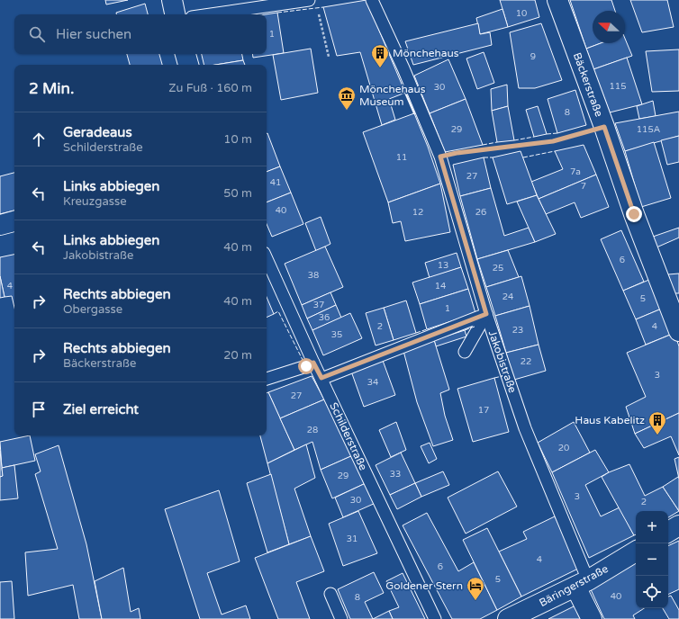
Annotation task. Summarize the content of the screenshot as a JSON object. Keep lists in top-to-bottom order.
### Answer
{
  "streets": {
    "street": ["Bäckerstraße", "Bäringerstraße"],
    "lane": ["Jakobistraße", "Schilderstraße"]
  },
  "crossings": [
    ["Jakobistraße", "Bäringerstraße"]
  ],
  "places": {
    "building": ["Mönchehaus", "Haus Kabelitz"],
    "museum": ["Mönchehaus Museum"],
    "hotel": ["Goldener Stern"]
  },
  "house_numbers": [
    "10",
    "1",
    "9",
    "115",
    "30",
    "8",
    "29",
    "115A",
    "11",
    "7a",
    "27",
    "41",
    "7",
    "40",
    "12",
    "26",
    "6",
    "13",
    "25",
    "38",
    "4",
    "14",
    "24",
    "5",
    "37",
    "1",
    "36",
    "2",
    "4",
    "23",
    "35",
    "22",
    "3",
    "34",
    "27",
    "17",
    "28",
    "20",
    "33",
    "29",
    "3",
    "30",
    "2",
    "31",
    "4",
    "6",
    "5",
    "40",
    "8"
  ],
  "north": "left",
  "page": {
    "search": "Hier suchen",
    "heading": ["2 Min.", "Zu Fuß · 160 m"],
    "list": [
      ["Geradeaus", "Schilderstraße", "10 m"],
      ["Links abbiegen", "Kreuzgasse", "50 m"],
      ["Links abbiegen", "Jakobistraße", "40 m"],
      ["Rechts abbiegen", "Obergasse", "40 m"],
      ["Rechts abbiegen", "Bäckerstraße", "20 m"],
      "Ziel erreicht"
    ],
    "map_buttons": ["+", "−"]
  }
}
